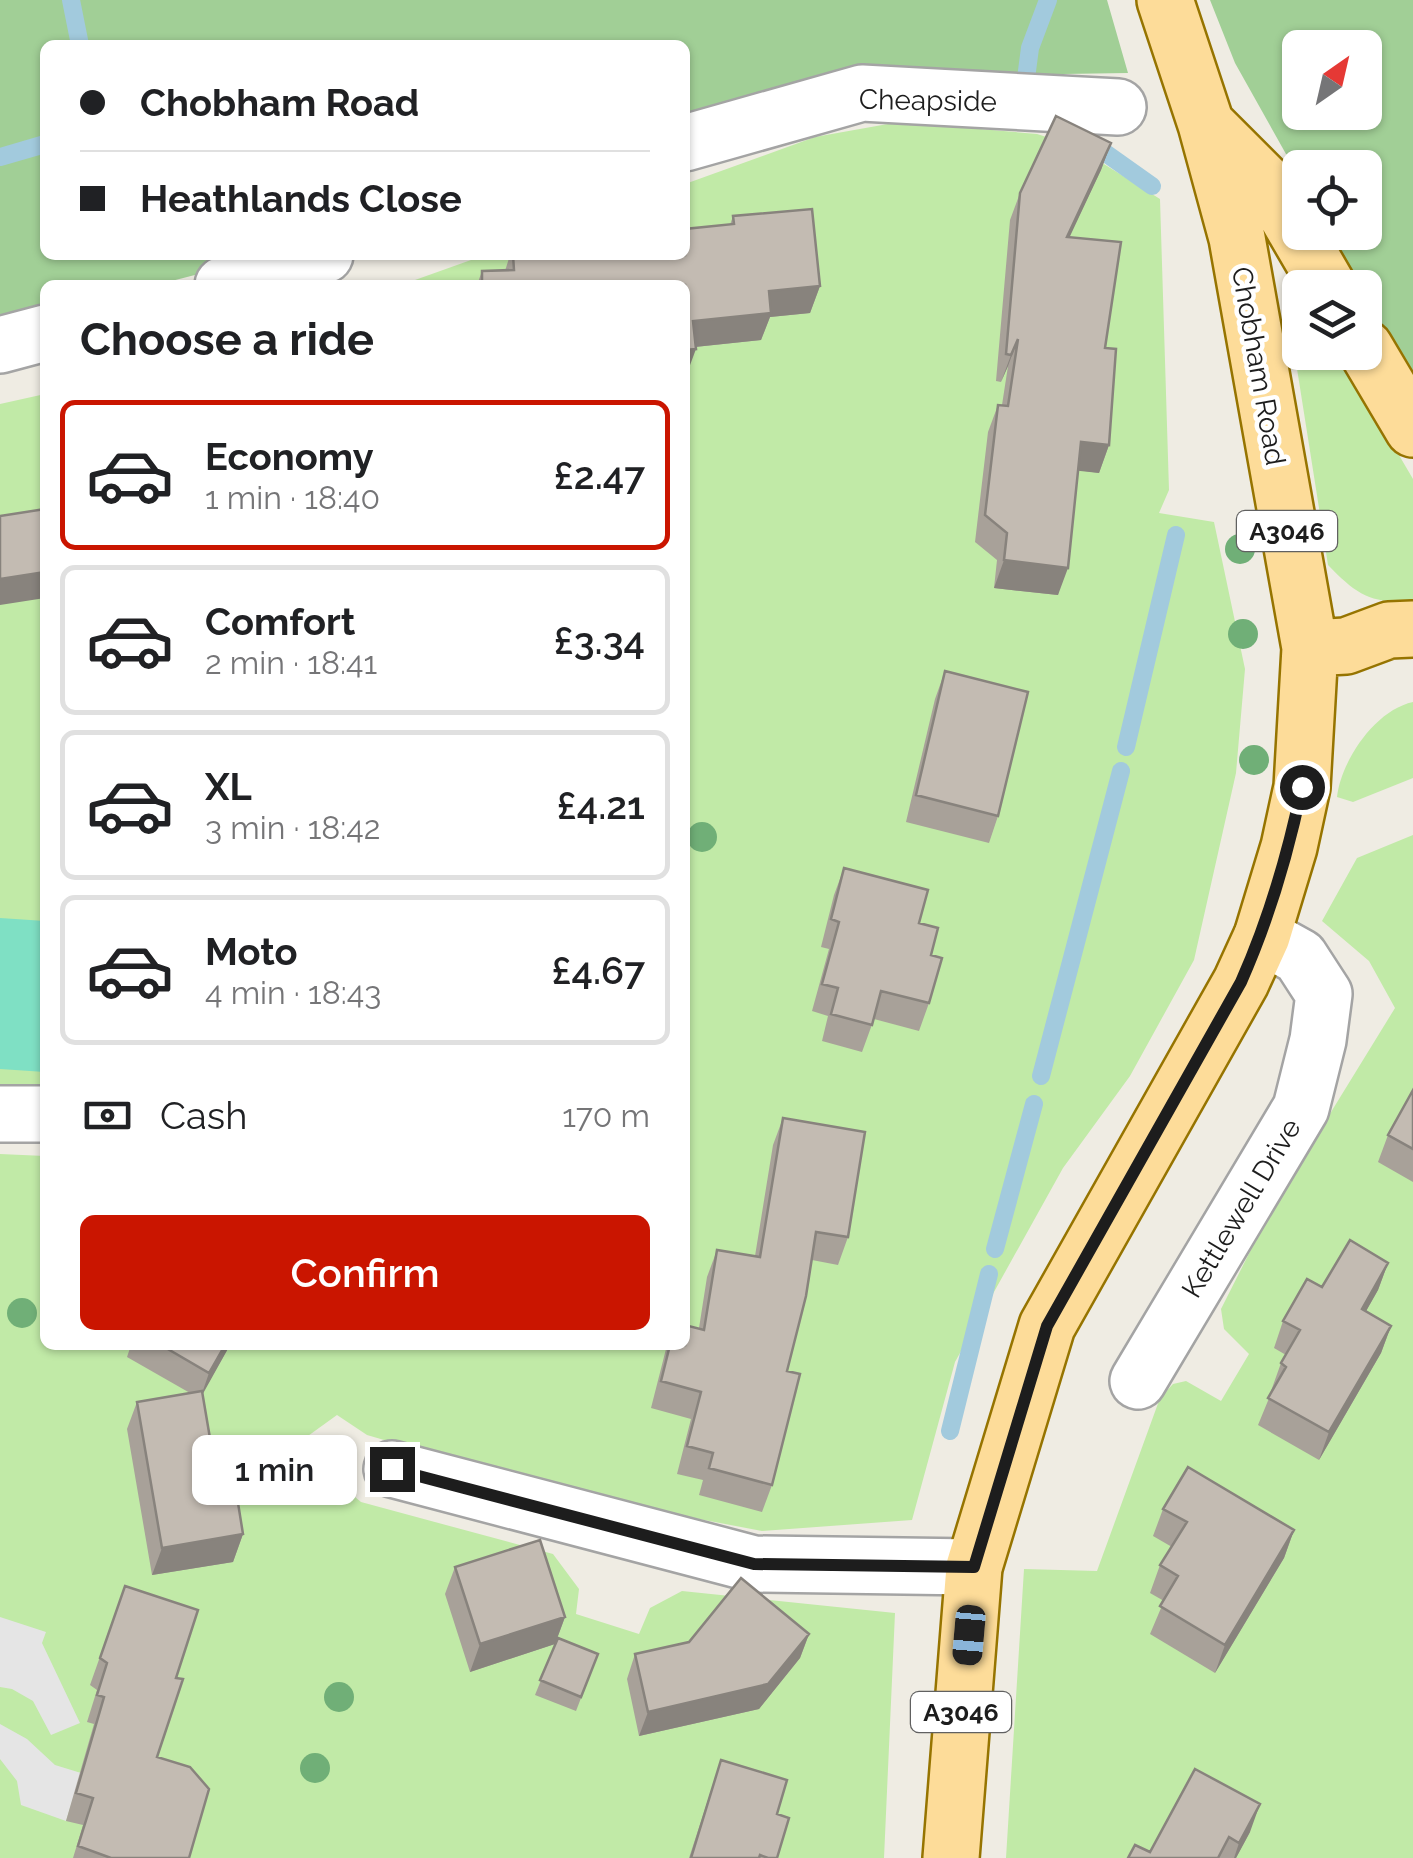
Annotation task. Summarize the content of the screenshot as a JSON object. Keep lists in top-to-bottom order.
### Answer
{
  "streets": {
    "main road": ["Chobham Road", "A3046"],
    "street": ["Cheapside", "Kettlewell Drive"]
  },
  "crossings": [
    ["Chobham Road", "A3046"],
    ["Chobham Road", "Kettlewell Drive"]
  ],
  "north": "top right",
  "page": {
    "banner": ["Chobham Road", "Heathlands Close"],
    "heading": "Choose a ride",
    "list": [
      {
        "name": "Economy",
        "note": "1 min · 18:40",
        "value": "£2.47"
      },
      {
        "name": "Comfort",
        "note": "2 min · 18:41",
        "value": "£3.34"
      },
      {
        "name": "XL",
        "note": "3 min · 18:42",
        "value": "£4.21"
      },
      {
        "name": "Moto",
        "note": "4 min · 18:43",
        "value": "£4.67"
      }
    ],
    "pay": ["Cash", "170 m"],
    "buttons": "Confirm",
    "bubble": "1 min"
  }
}
